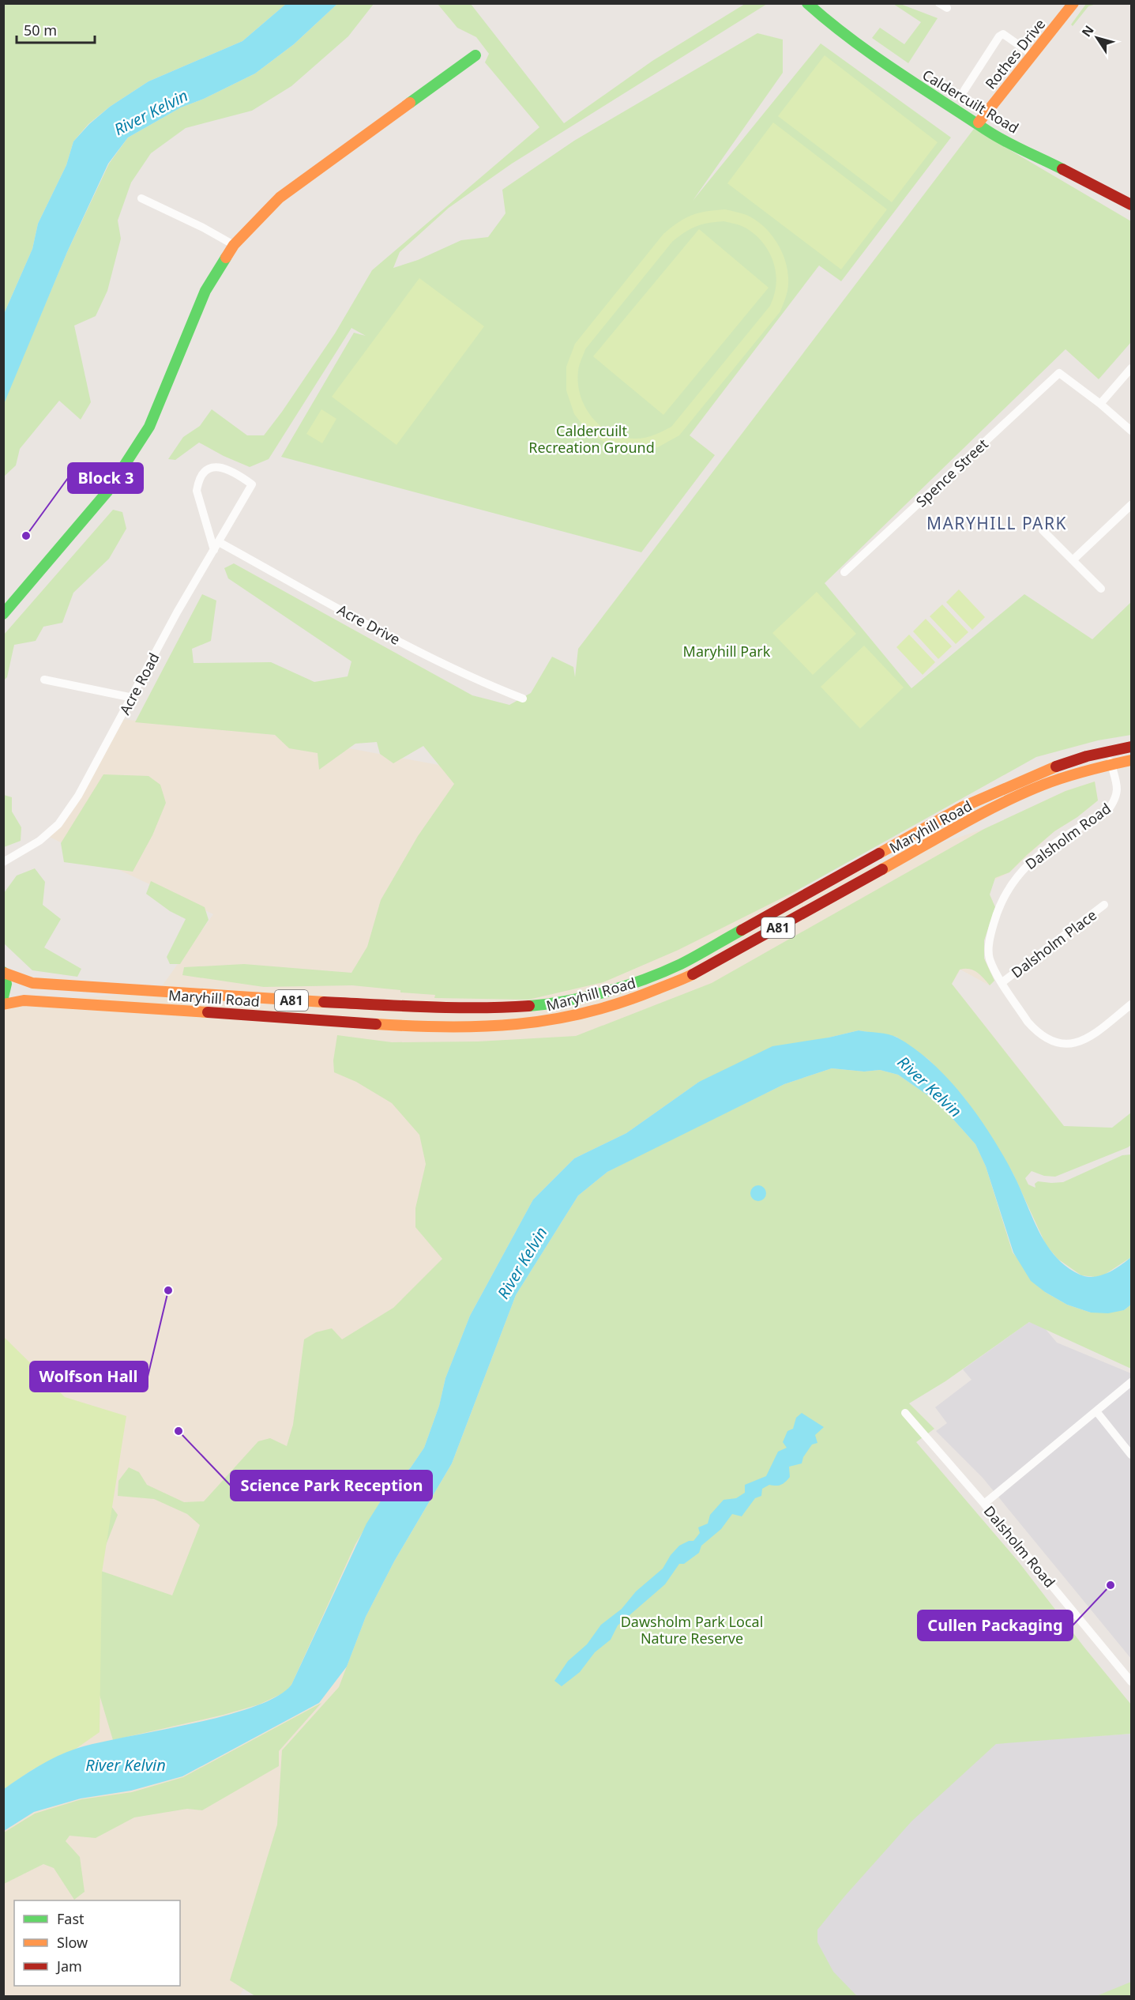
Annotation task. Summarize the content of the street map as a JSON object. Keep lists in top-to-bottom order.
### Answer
{
  "streets": {
    "main road": [
      "Rothes Drive",
      "Caldercuilt Road",
      "Maryhill Road",
      "A81"
    ],
    "street": [
      "Spence Street",
      "Acre Drive",
      "Acre Road",
      "Dalsholm Road",
      "Dalsholm Place"
    ]
  },
  "crossings": [
    ["Rothes Drive", "Caldercuilt Road"],
    ["Acre Drive", "Acre Road"],
    ["Maryhill Road", "Dalsholm Road"],
    ["Maryhill Road", "A81"],
    ["Dalsholm Road", "Dalsholm Place"]
  ],
  "districts": ["MARYHILL PARK"],
  "water": ["River Kelvin"],
  "parks": ["Caldercuilt Recreation Ground", "Maryhill Park", "Dawsholm Park Local Nature Reserve"],
  "places": [
    "Block 3",
    "Wolfson Hall",
    "Science Park Reception",
    "Cullen Packaging"
  ],
  "legend": ["Fast", "Slow", "Jam"],
  "scale_bar": "50 m",
  "north": "top left"
}
